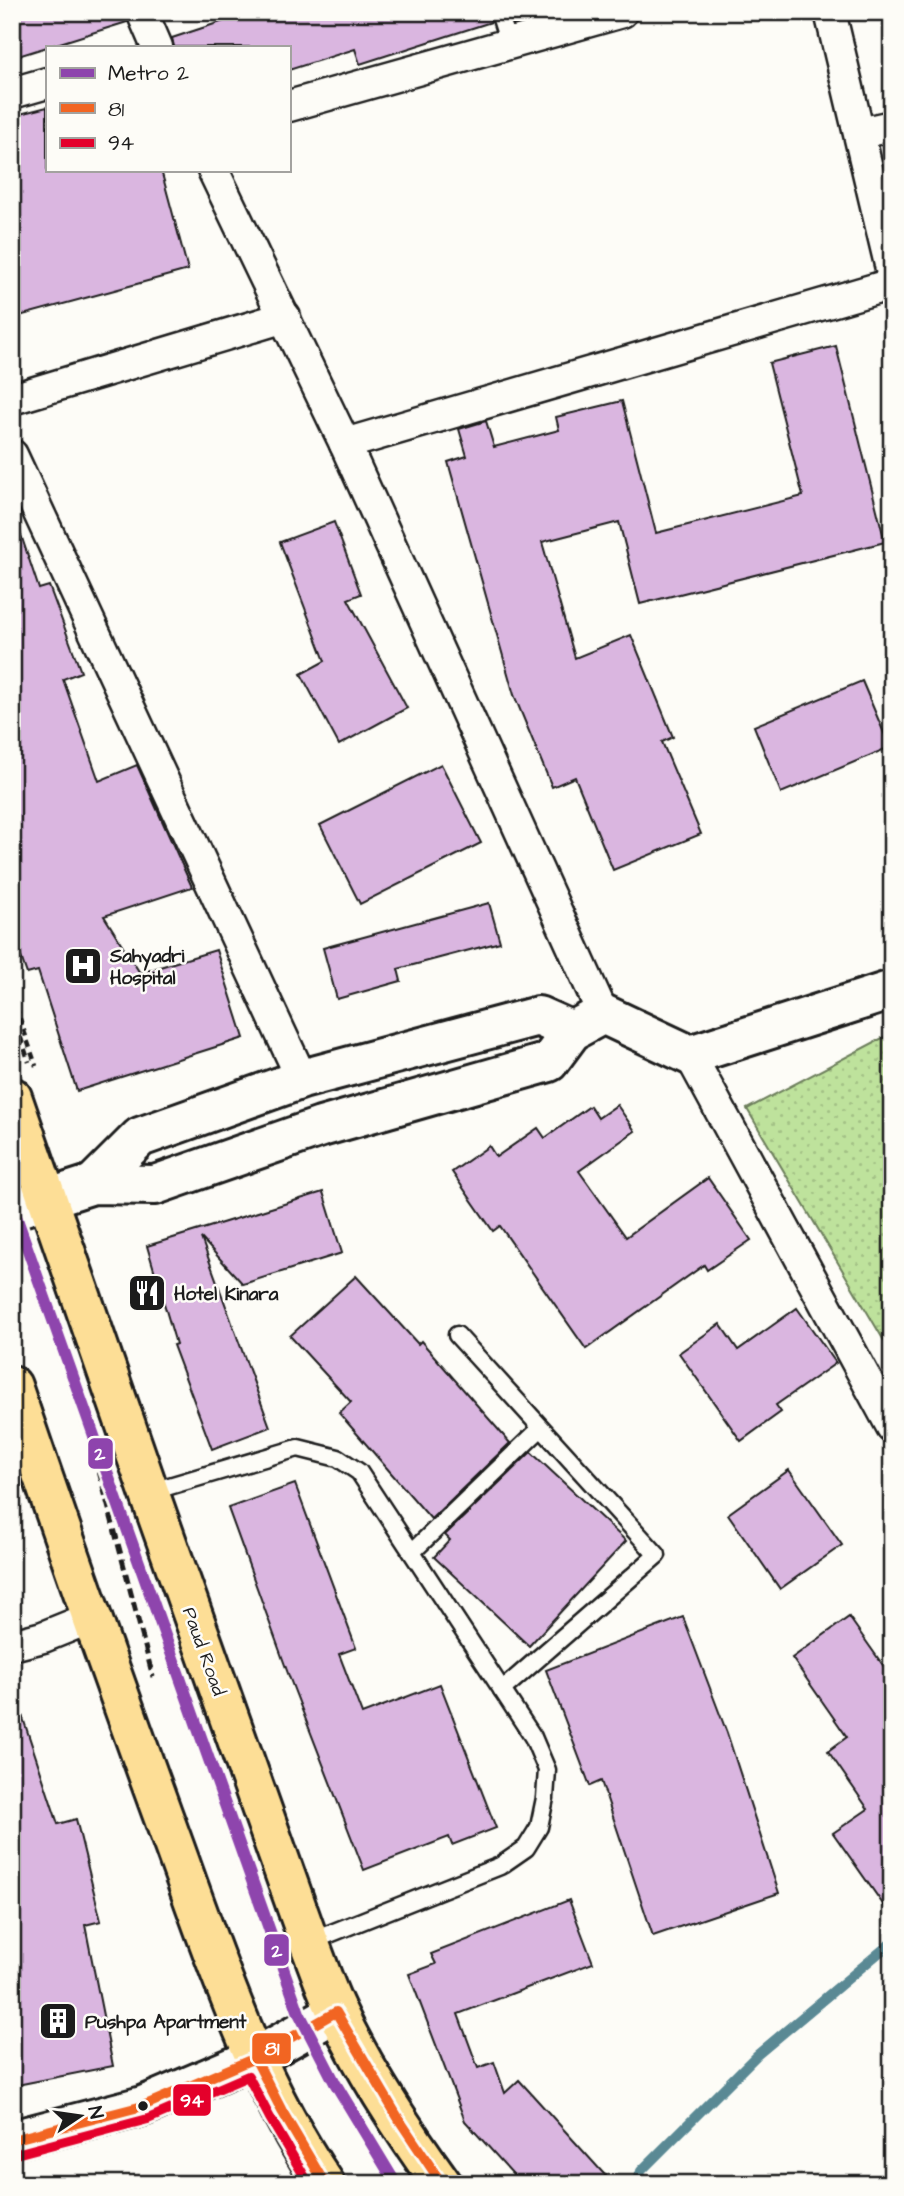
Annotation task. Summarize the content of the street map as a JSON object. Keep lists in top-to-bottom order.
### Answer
{
  "streets": {
    "main road": ["Paud Road"]
  },
  "places": {
    "hospital": ["Sahyadri Hospital"],
    "restaurant": ["Hotel Kinara"],
    "building": ["Pushpa Apartment"]
  },
  "lines": ["metro line 2", "transit line 81", "transit line 94"],
  "legend": ["Metro 2", "81", "94"],
  "north": "right"
}
